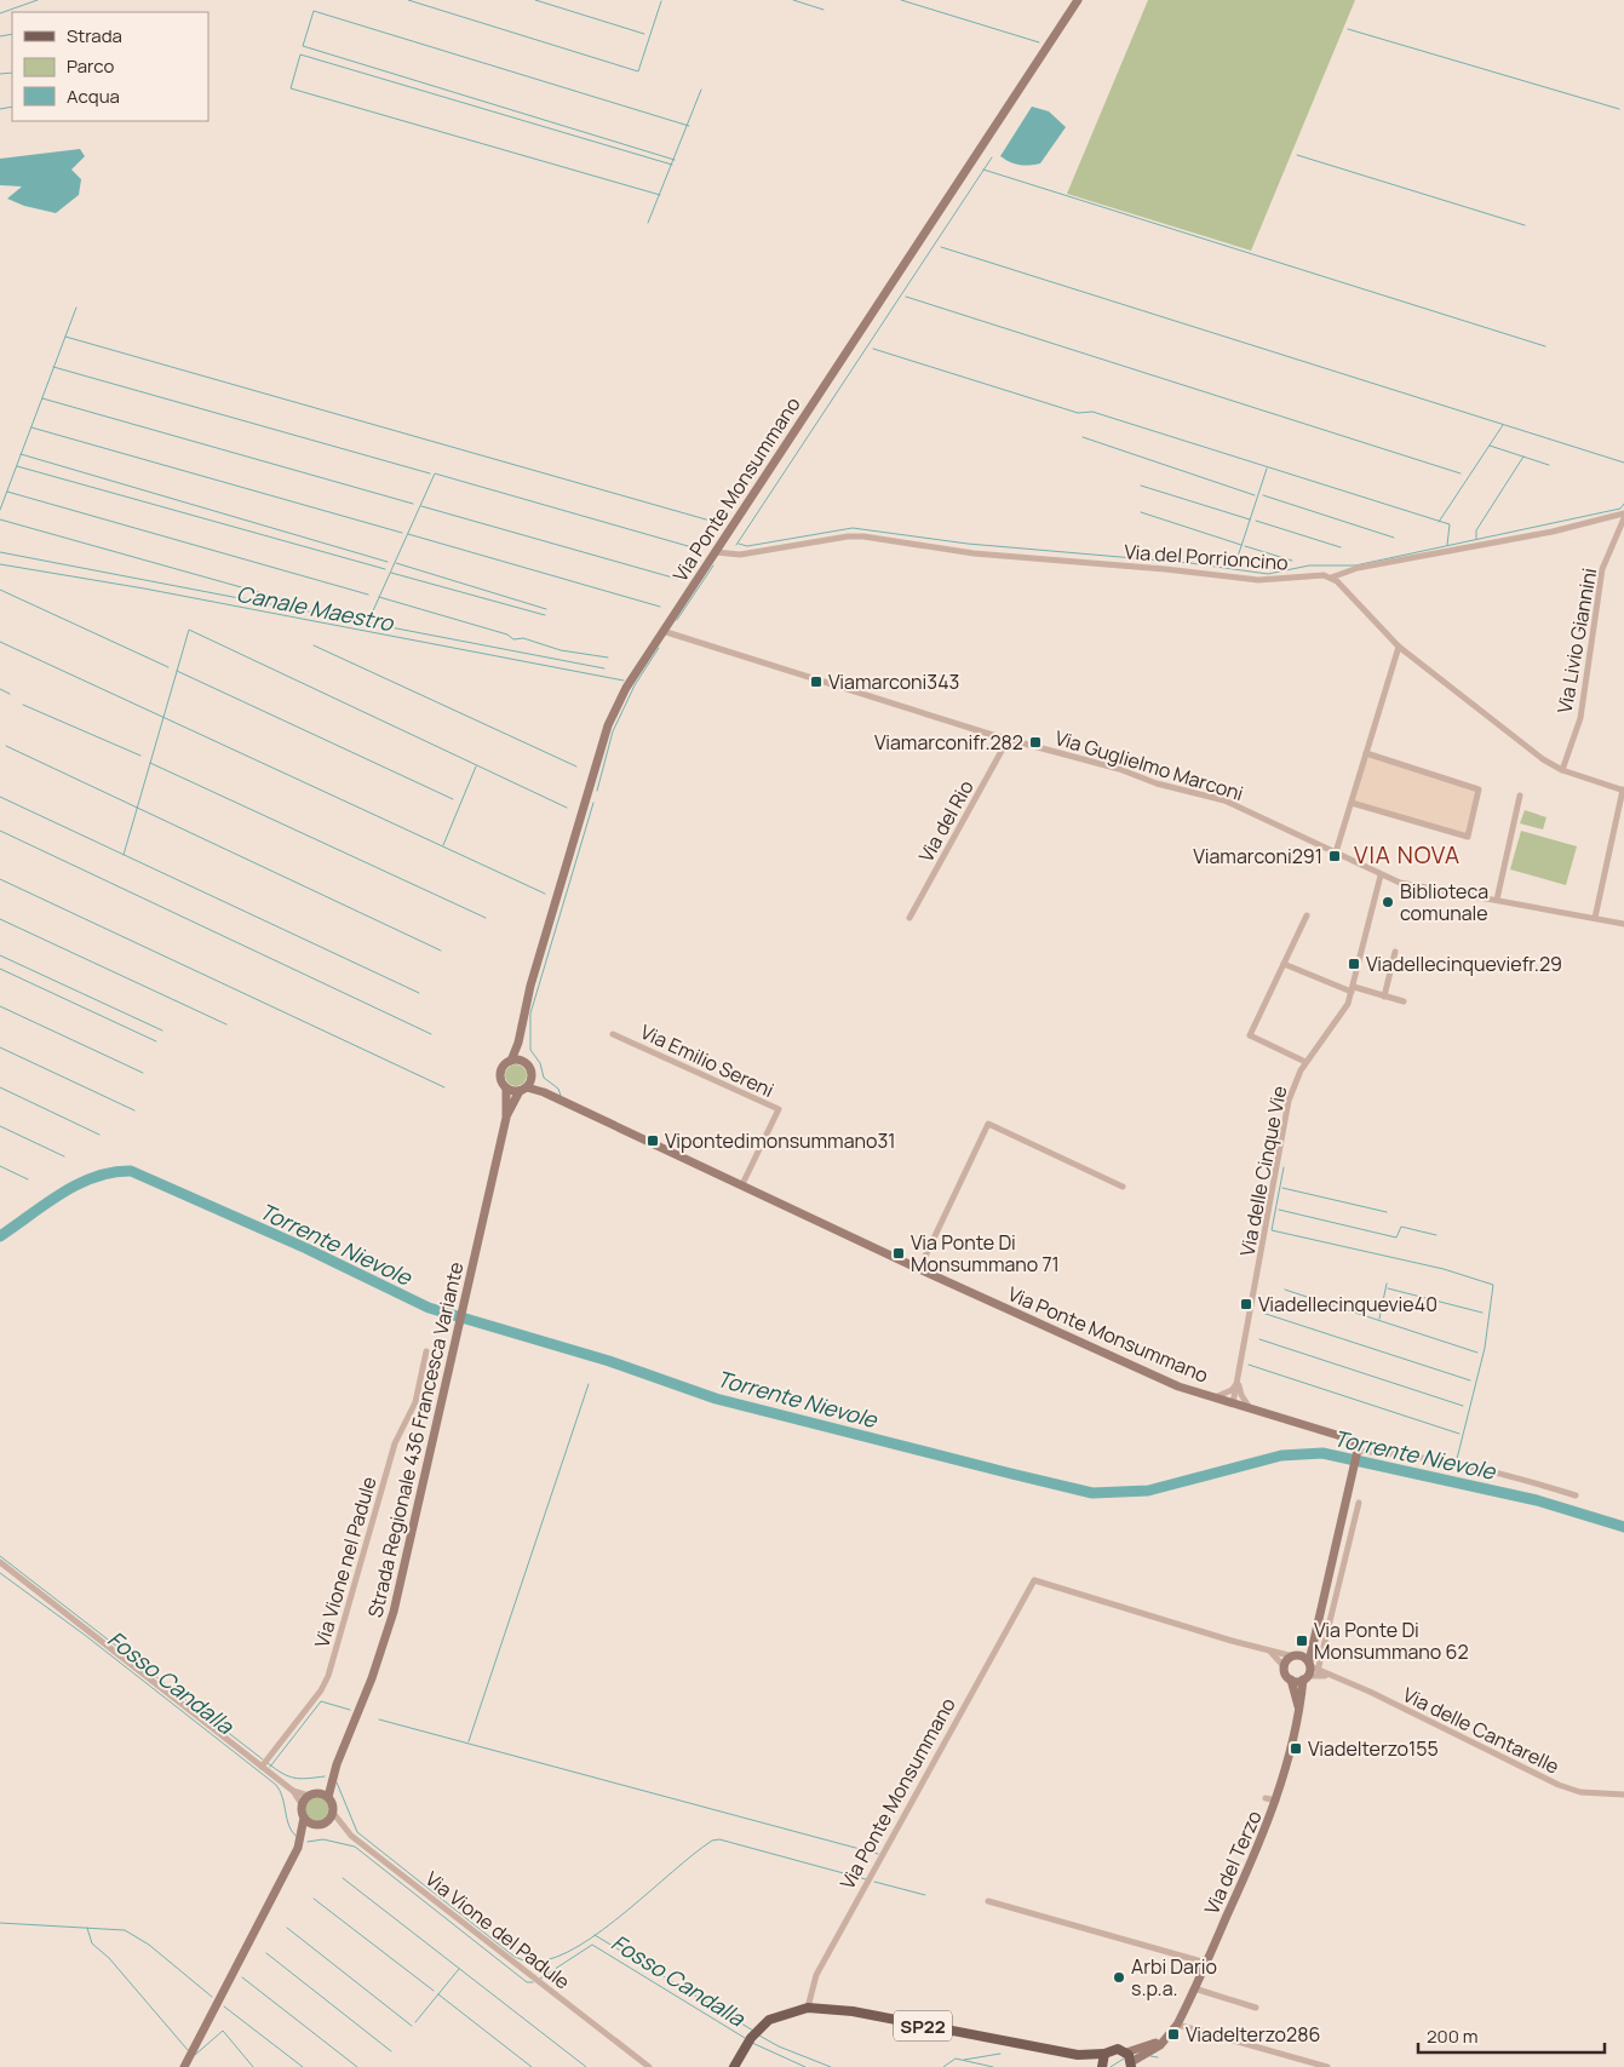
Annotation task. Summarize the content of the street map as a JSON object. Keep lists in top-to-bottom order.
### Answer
{
  "streets": {
    "main road": [
      "Via Ponte Monsummano",
      "Strada Regionale 436 Francesca Variante",
      "Via del Terzo",
      "SP22"
    ],
    "street": [
      "Via del Porrioncino",
      "Via Livio Giannini",
      "Via Guglielmo Marconi",
      "Via del Rio",
      "Via Emilio Sereni",
      "Via delle Cinque Vie",
      "Via Vione nel Padule",
      "Via delle Cantarelle",
      "Via Vione del Padule"
    ]
  },
  "crossings": [
    ["Via Ponte Monsummano", "Via del Porrioncino"],
    ["Via Ponte Monsummano", "Via Guglielmo Marconi"],
    ["Via Ponte Monsummano", "Via Emilio Sereni"],
    ["Via Ponte Monsummano", "Via delle Cinque Vie"],
    ["Via Ponte Monsummano", "SP22"],
    ["Via Guglielmo Marconi", "Via del Rio"],
    ["Via Guglielmo Marconi", "Via delle Cinque Vie"],
    ["Via delle Cantarelle", "Via del Terzo"]
  ],
  "districts": ["VIA NOVA"],
  "water": ["Canale Maestro", "Torrente Nievole", "Fosso Candalla"],
  "places": {
    "transit": [
      "Viamarconi343",
      "Viamarconifr.282",
      "Viamarconi291",
      "Viadellecinqueviefr.29",
      "Vipontedimonsummano31",
      "Via Ponte Di Monsummano 71",
      "Viadellecinquevie40",
      "Via Ponte Di Monsummano 62",
      "Viadelterzo155",
      "Viadelterzo286"
    ],
    "other": ["Biblioteca comunale", "Arbi Dario s.p.a."]
  },
  "legend": ["Strada", "Parco", "Acqua"],
  "scale_bar": "200 m"
}
